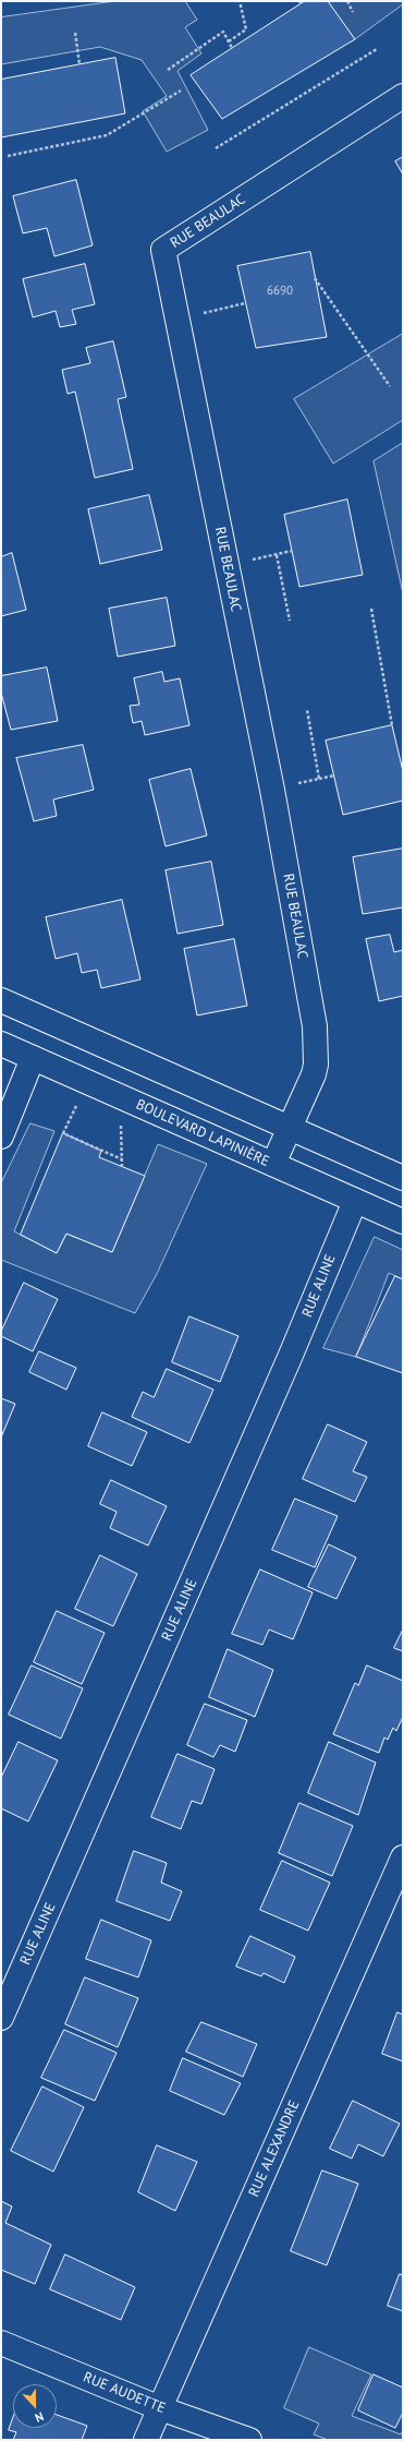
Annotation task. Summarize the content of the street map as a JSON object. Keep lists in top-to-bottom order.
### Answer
{
  "streets": {
    "street": [
      "RUE BEAULAC",
      "BOULEVARD LAPINIÈRE",
      "RUE ALINE",
      "RUE ALEXANDRE",
      "RUE AUDETTE"
    ]
  },
  "crossings": [
    ["RUE BEAULAC", "BOULEVARD LAPINIÈRE"],
    ["BOULEVARD LAPINIÈRE", "RUE ALINE"],
    ["RUE ALEXANDRE", "RUE AUDETTE"]
  ],
  "house_numbers": ["6690"],
  "north": "bottom"
}
